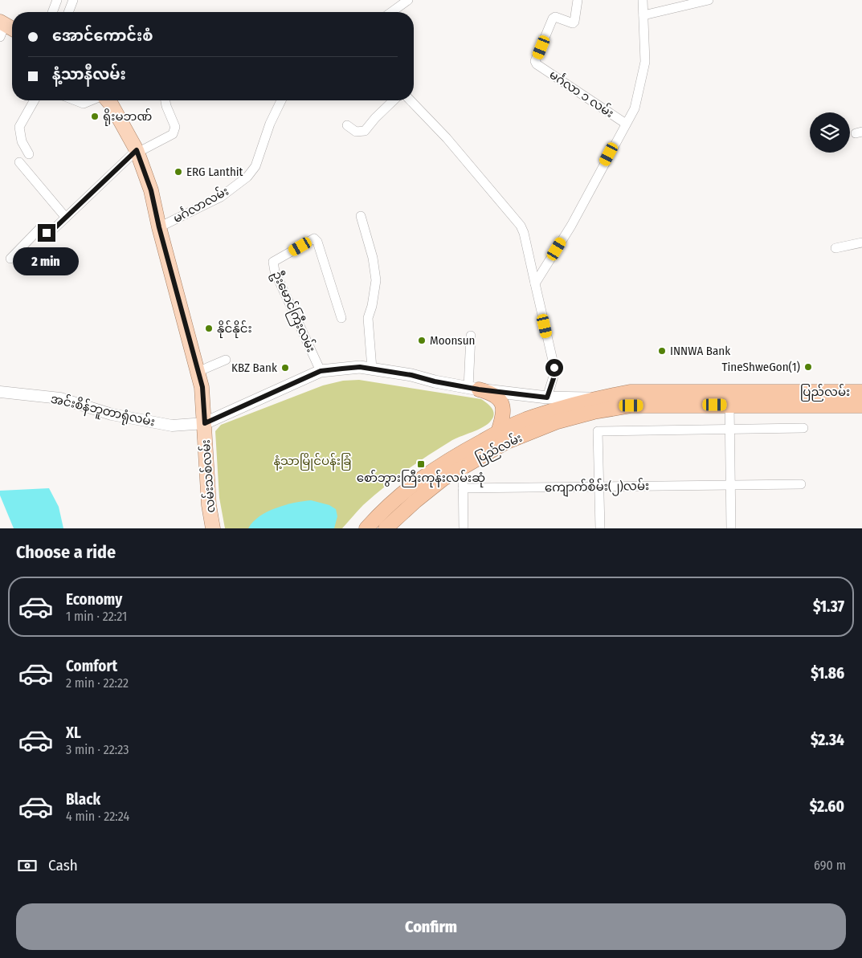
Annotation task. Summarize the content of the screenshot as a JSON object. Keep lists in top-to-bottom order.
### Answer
{
  "streets": {
    "highway": ["ပြည်လမ်း"],
    "main road": ["လမ်းသစ်လမ်း"],
    "street": [
      "မင်္ဂလာ ၁ လမ်း",
      "မင်္ဂလာလမ်း",
      "ဦးမောင်ကြီးလမ်း",
      "အင်းစိန်ဘူတာရုံလမ်း",
      "ကျောက်စိမ်း(၂)လမ်း"
    ]
  },
  "crossings": [
    ["မင်္ဂလာလမ်း", "လမ်းသစ်လမ်း"],
    ["အင်းစိန်ဘူတာရုံလမ်း", "လမ်းသစ်လမ်း"]
  ],
  "parks": ["နံ့သာမြိုင်ပန်းခြံ"],
  "places": {
    "other": [
      "ရိုးမဘဏ်",
      "ERG Lanthit",
      "နိုင်နိုင်း",
      "Moonsun",
      "INNWA Bank",
      "TineShweGon(1)",
      "KBZ Bank"
    ],
    "transit": ["စော်ဘွားကြီးကုန်းလမ်းဆုံ"]
  },
  "page": {
    "banner": ["အောင်ကောင်းစံ", "နံ့သာနီလမ်း"],
    "bubble": "2 min",
    "heading": "Choose a ride",
    "list": [
      {
        "name": "Economy",
        "note": "1 min · 22:21",
        "value": "$1.37"
      },
      {
        "name": "Comfort",
        "note": "2 min · 22:22",
        "value": "$1.86"
      },
      {
        "name": "XL",
        "note": "3 min · 22:23",
        "value": "$2.34"
      },
      {
        "name": "Black",
        "note": "4 min · 22:24",
        "value": "$2.60"
      }
    ],
    "pay": ["Cash", "690 m"],
    "buttons": "Confirm"
  }
}
